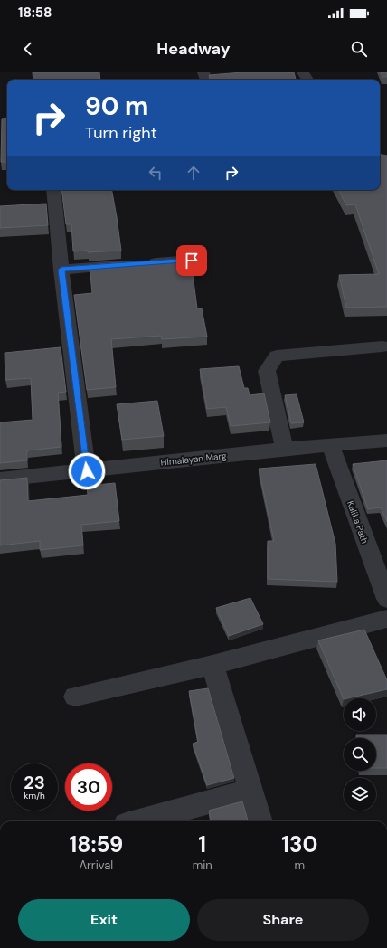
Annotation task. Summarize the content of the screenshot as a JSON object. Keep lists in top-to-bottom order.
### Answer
{
  "streets": {
    "street": ["Himalayan Marg", "Kalika Path"]
  },
  "crossings": [
    ["Himalayan Marg", "Kalika Path"]
  ],
  "page": {
    "status": "18:58",
    "header": "Headway",
    "turn": ["90 m", "Turn right"],
    "speed": "23 km/h",
    "limit": "30",
    "eta": [
      "18:59",
      "Arrival",
      "1",
      "min",
      "130",
      "m"
    ],
    "buttons": ["Exit", "Share"]
  }
}
